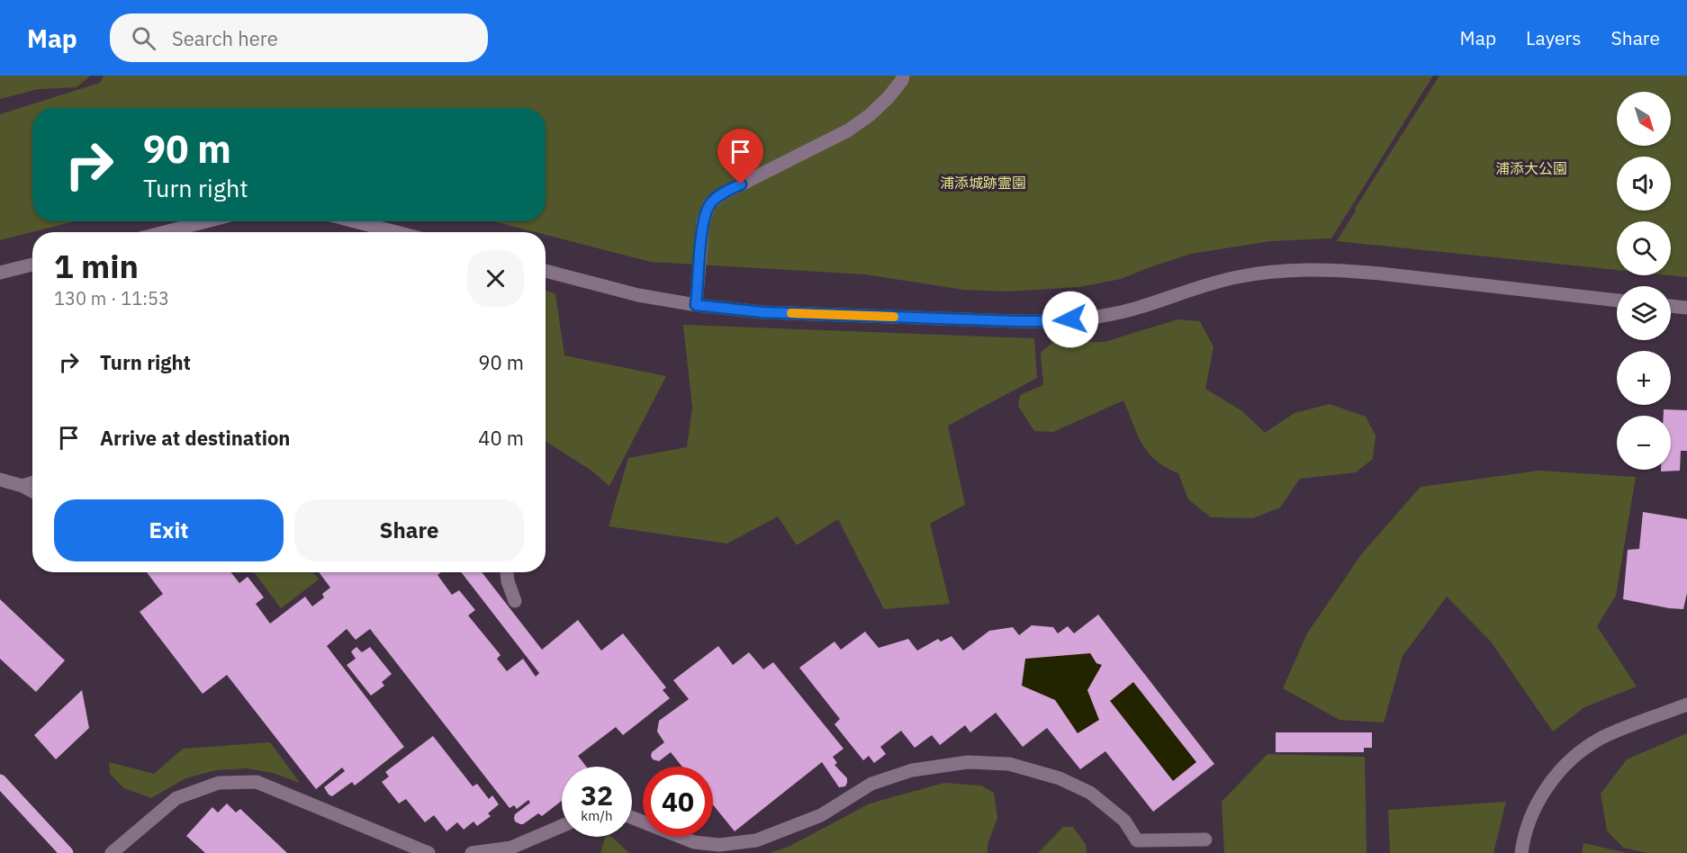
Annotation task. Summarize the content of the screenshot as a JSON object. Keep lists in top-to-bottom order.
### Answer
{
  "parks": ["浦添大公園", "浦添城跡霊園"],
  "north": "bottom right",
  "page": {
    "header": "Map",
    "search": "Search here",
    "nav": ["Map", "Layers", "Share"],
    "map_buttons": ["+", "−"],
    "turn": ["90 m", "Turn right"],
    "heading": ["1 min", "130 m · 11:53"],
    "list": [
      {
        "name": "Turn right",
        "value": "90 m"
      },
      {
        "name": "Arrive at destination",
        "value": "40 m"
      }
    ],
    "buttons": ["Exit", "Share"],
    "speed": "32 km/h",
    "limit": "40"
  }
}
